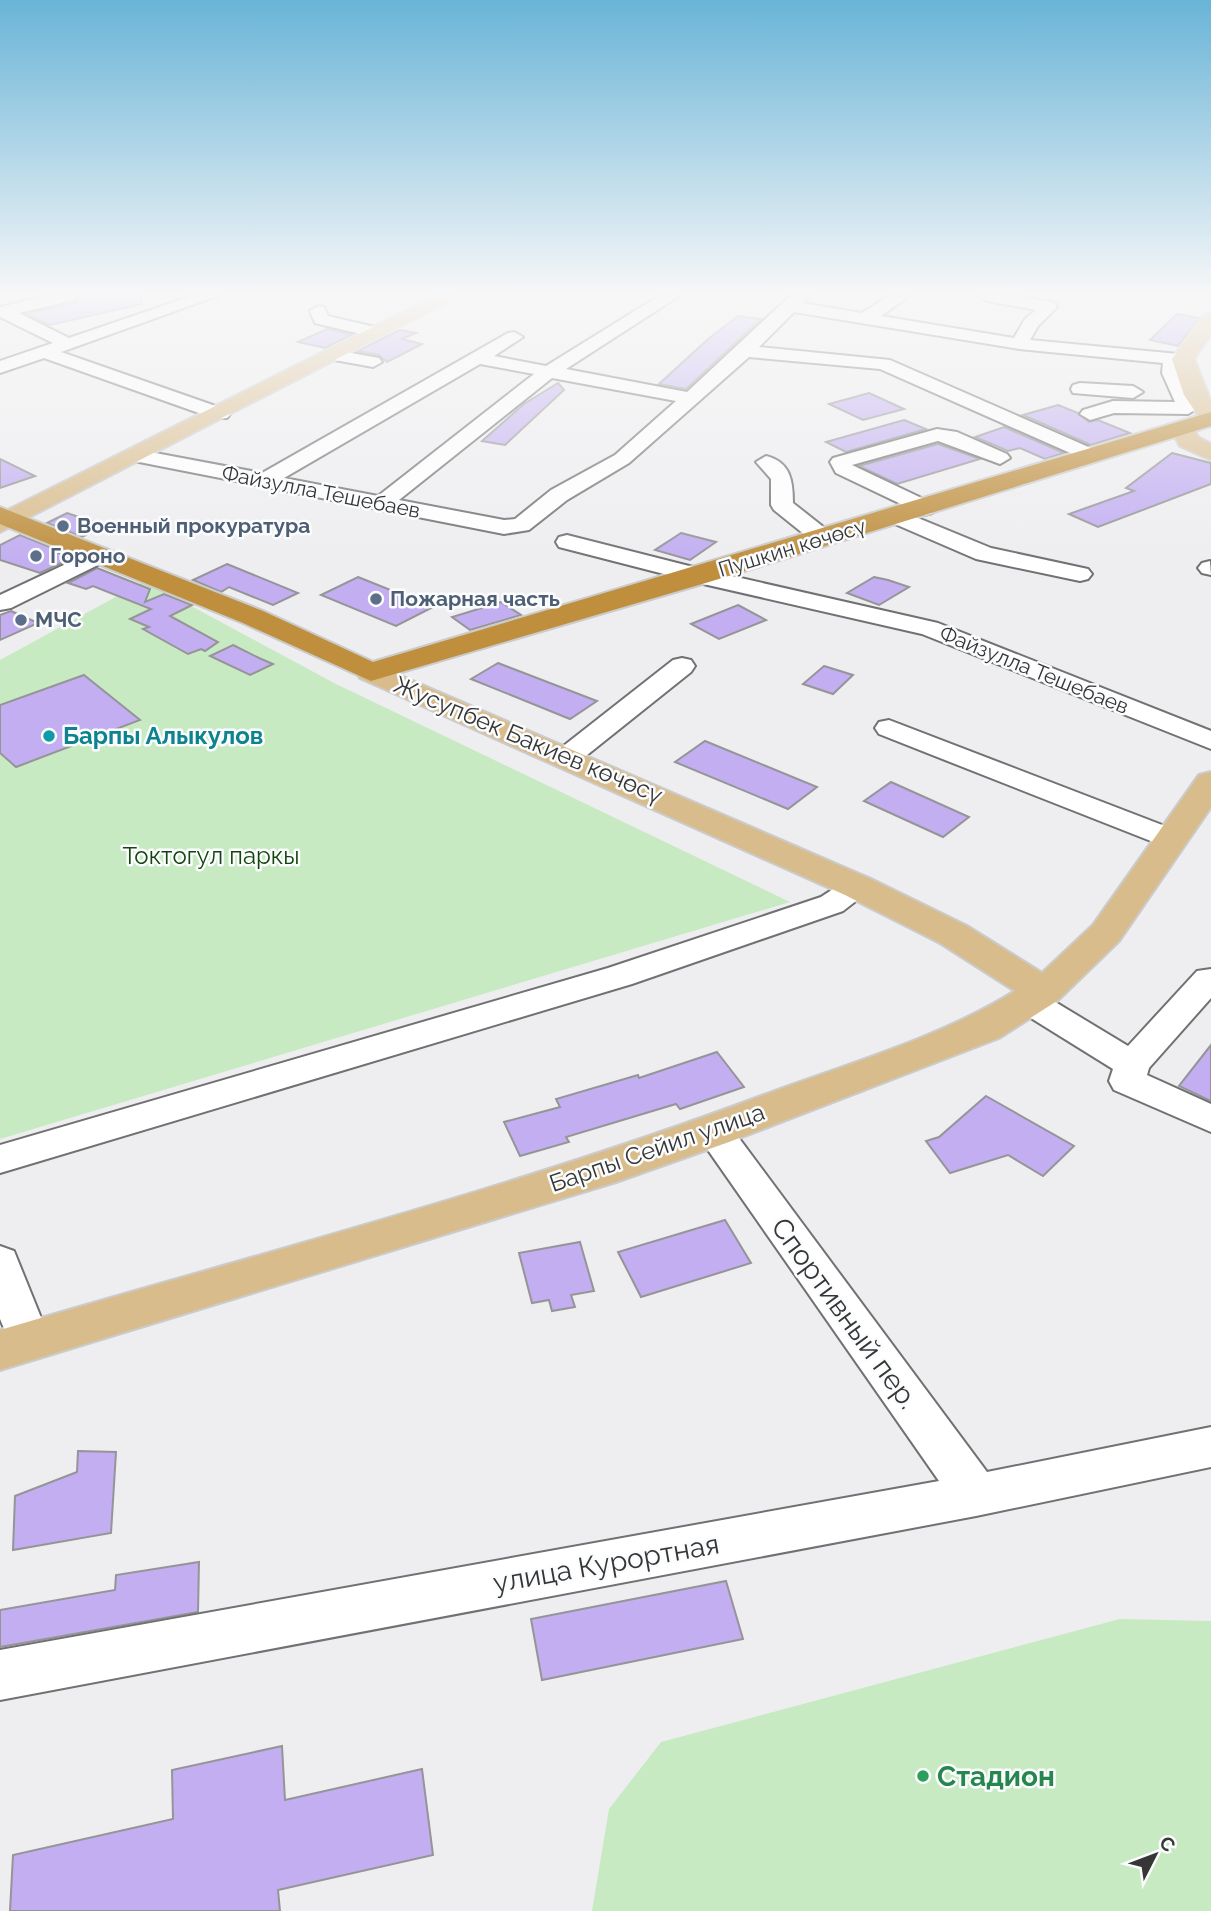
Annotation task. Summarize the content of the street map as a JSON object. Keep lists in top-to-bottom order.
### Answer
{
  "streets": {
    "highway": ["Пушкин көчөсү", "Жусупбек Бакиев көчөсү"],
    "main road": ["Барпы Сейил улица"],
    "street": ["Файзулла Тешебаев", "Спортивный пер.", "улица Курортная"]
  },
  "crossings": [
    ["Файзулла Тешебаев", "Пушкин көчөсү"],
    ["Пушкин көчөсү", "Жусупбек Бакиев көчөсү"],
    ["Жусупбек Бакиев көчөсү", "Барпы Сейил улица"],
    ["Барпы Сейил улица", "Спортивный пер."],
    ["Спортивный пер.", "улица Курортная"]
  ],
  "parks": ["Токтогул паркы"],
  "places": [
    "Военный прокуратура",
    "Гороно",
    "Пожарная часть",
    "МЧС",
    "Барпы Алыкулов",
    "Стадион"
  ],
  "north": "top right"
}
